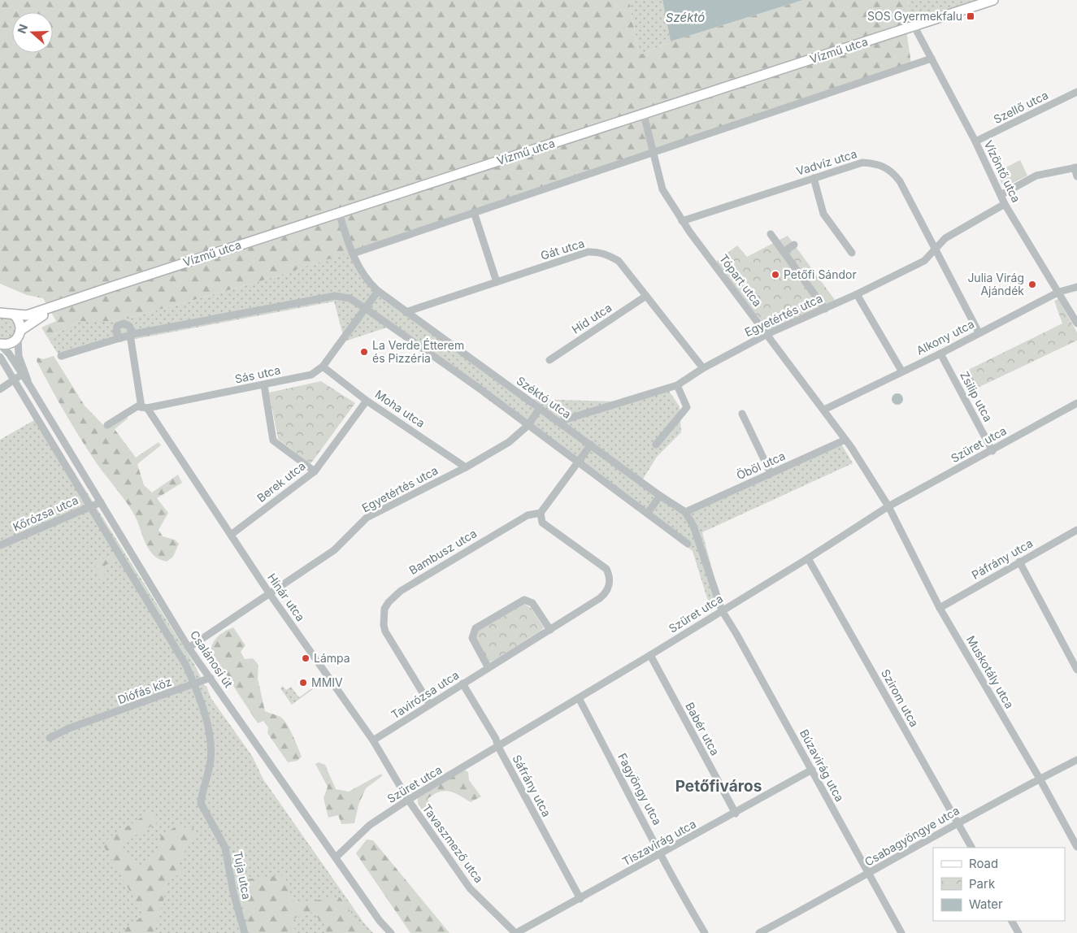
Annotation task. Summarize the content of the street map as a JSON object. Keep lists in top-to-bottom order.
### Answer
{
  "streets": {
    "main road": ["Vízmű utca"],
    "street": [
      "Szellő utca",
      "Vadvíz utca",
      "Vízöntő utca",
      "Gát utca",
      "Tópart utca",
      "Egyetértés utca",
      "Híd utca",
      "Alkony utca",
      "Sás utca",
      "Zsilip utca",
      "Széktó utca",
      "Moha utca",
      "Szüret utca",
      "Öböl utca",
      "Berek utca",
      "Kőrózsa utca",
      "Bambusz utca",
      "Páfrány utca",
      "Hínár utca",
      "Csalánosi út",
      "Muskotály utca",
      "Diófás köz",
      "Tavirózsa utca",
      "Szirom utca",
      "Babér utca",
      "Búzavirág utca",
      "Sáfrány utca",
      "Fagyöngy utca",
      "Csabagyöngye utca",
      "Tiszavirág utca",
      "Tavaszmező utca",
      "Tuja utca"
    ]
  },
  "crossings": [
    ["Vízmű utca", "Vízöntő utca"],
    ["Vízmű utca", "Tópart utca"],
    ["Vízmű utca", "Széktó utca"],
    ["Szellő utca", "Vízöntő utca"],
    ["Vadvíz utca", "Tópart utca"],
    ["Vadvíz utca", "Egyetértés utca"],
    ["Vadvíz utca", "Alkony utca"],
    ["Vízöntő utca", "Egyetértés utca"],
    ["Vízöntő utca", "Alkony utca"],
    ["Gát utca", "Egyetértés utca"],
    ["Gát utca", "Híd utca"],
    ["Gát utca", "Széktó utca"],
    ["Tópart utca", "Egyetértés utca"],
    ["Tópart utca", "Alkony utca"],
    ["Tópart utca", "Szüret utca"],
    ["Tópart utca", "Öböl utca"],
    ["Tópart utca", "Muskotály utca"],
    ["Egyetértés utca", "Széktó utca"],
    ["Egyetértés utca", "Moha utca"],
    ["Egyetértés utca", "Hínár utca"],
    ["Egyetértés utca", "Csalánosi út"],
    ["Alkony utca", "Zsilip utca"],
    ["Sás utca", "Széktó utca"],
    ["Sás utca", "Moha utca"],
    ["Sás utca", "Hínár utca"],
    ["Zsilip utca", "Szüret utca"],
    ["Széktó utca", "Szüret utca"],
    ["Széktó utca", "Öböl utca"],
    ["Széktó utca", "Búzavirág utca"],
    ["Moha utca", "Berek utca"],
    ["Szüret utca", "Hínár utca"],
    ["Szüret utca", "Csalánosi út"],
    ["Szüret utca", "Muskotály utca"],
    ["Szüret utca", "Szirom utca"],
    ["Szüret utca", "Babér utca"],
    ["Szüret utca", "Búzavirág utca"],
    ["Szüret utca", "Sáfrány utca"],
    ["Szüret utca", "Fagyöngy utca"],
    ["Szüret utca", "Tavaszmező utca"],
    ["Berek utca", "Hínár utca"],
    ["Kőrózsa utca", "Csalánosi út"],
    ["Kőrózsa utca", "Tuja utca"],
    ["Bambusz utca", "Tavirózsa utca"],
    ["Páfrány utca", "Muskotály utca"],
    ["Hínár utca", "Tavirózsa utca"],
    ["Hínár utca", "Tavaszmező utca"],
    ["Csalánosi út", "Diófás köz"],
    ["Muskotály utca", "Csabagyöngye utca"],
    ["Diófás köz", "Tuja utca"],
    ["Tavirózsa utca", "Sáfrány utca"],
    ["Szirom utca", "Csabagyöngye utca"],
    ["Babér utca", "Tiszavirág utca"],
    ["Búzavirág utca", "Csabagyöngye utca"],
    ["Búzavirág utca", "Tiszavirág utca"],
    ["Sáfrány utca", "Tiszavirág utca"],
    ["Fagyöngy utca", "Tiszavirág utca"],
    ["Tiszavirág utca", "Tavaszmező utca"]
  ],
  "districts": ["Petőfiváros"],
  "water": ["Széktó"],
  "places": {
    "transit": ["SOS Gyermekfalu"],
    "other": [
      "Petőfi Sándor",
      "Julia Virág Ajándék",
      "La Verde Étterem és Pizzéria",
      "Lámpa",
      "MMIV"
    ]
  },
  "legend": ["Road", "Park", "Water"],
  "north": "left"
}
